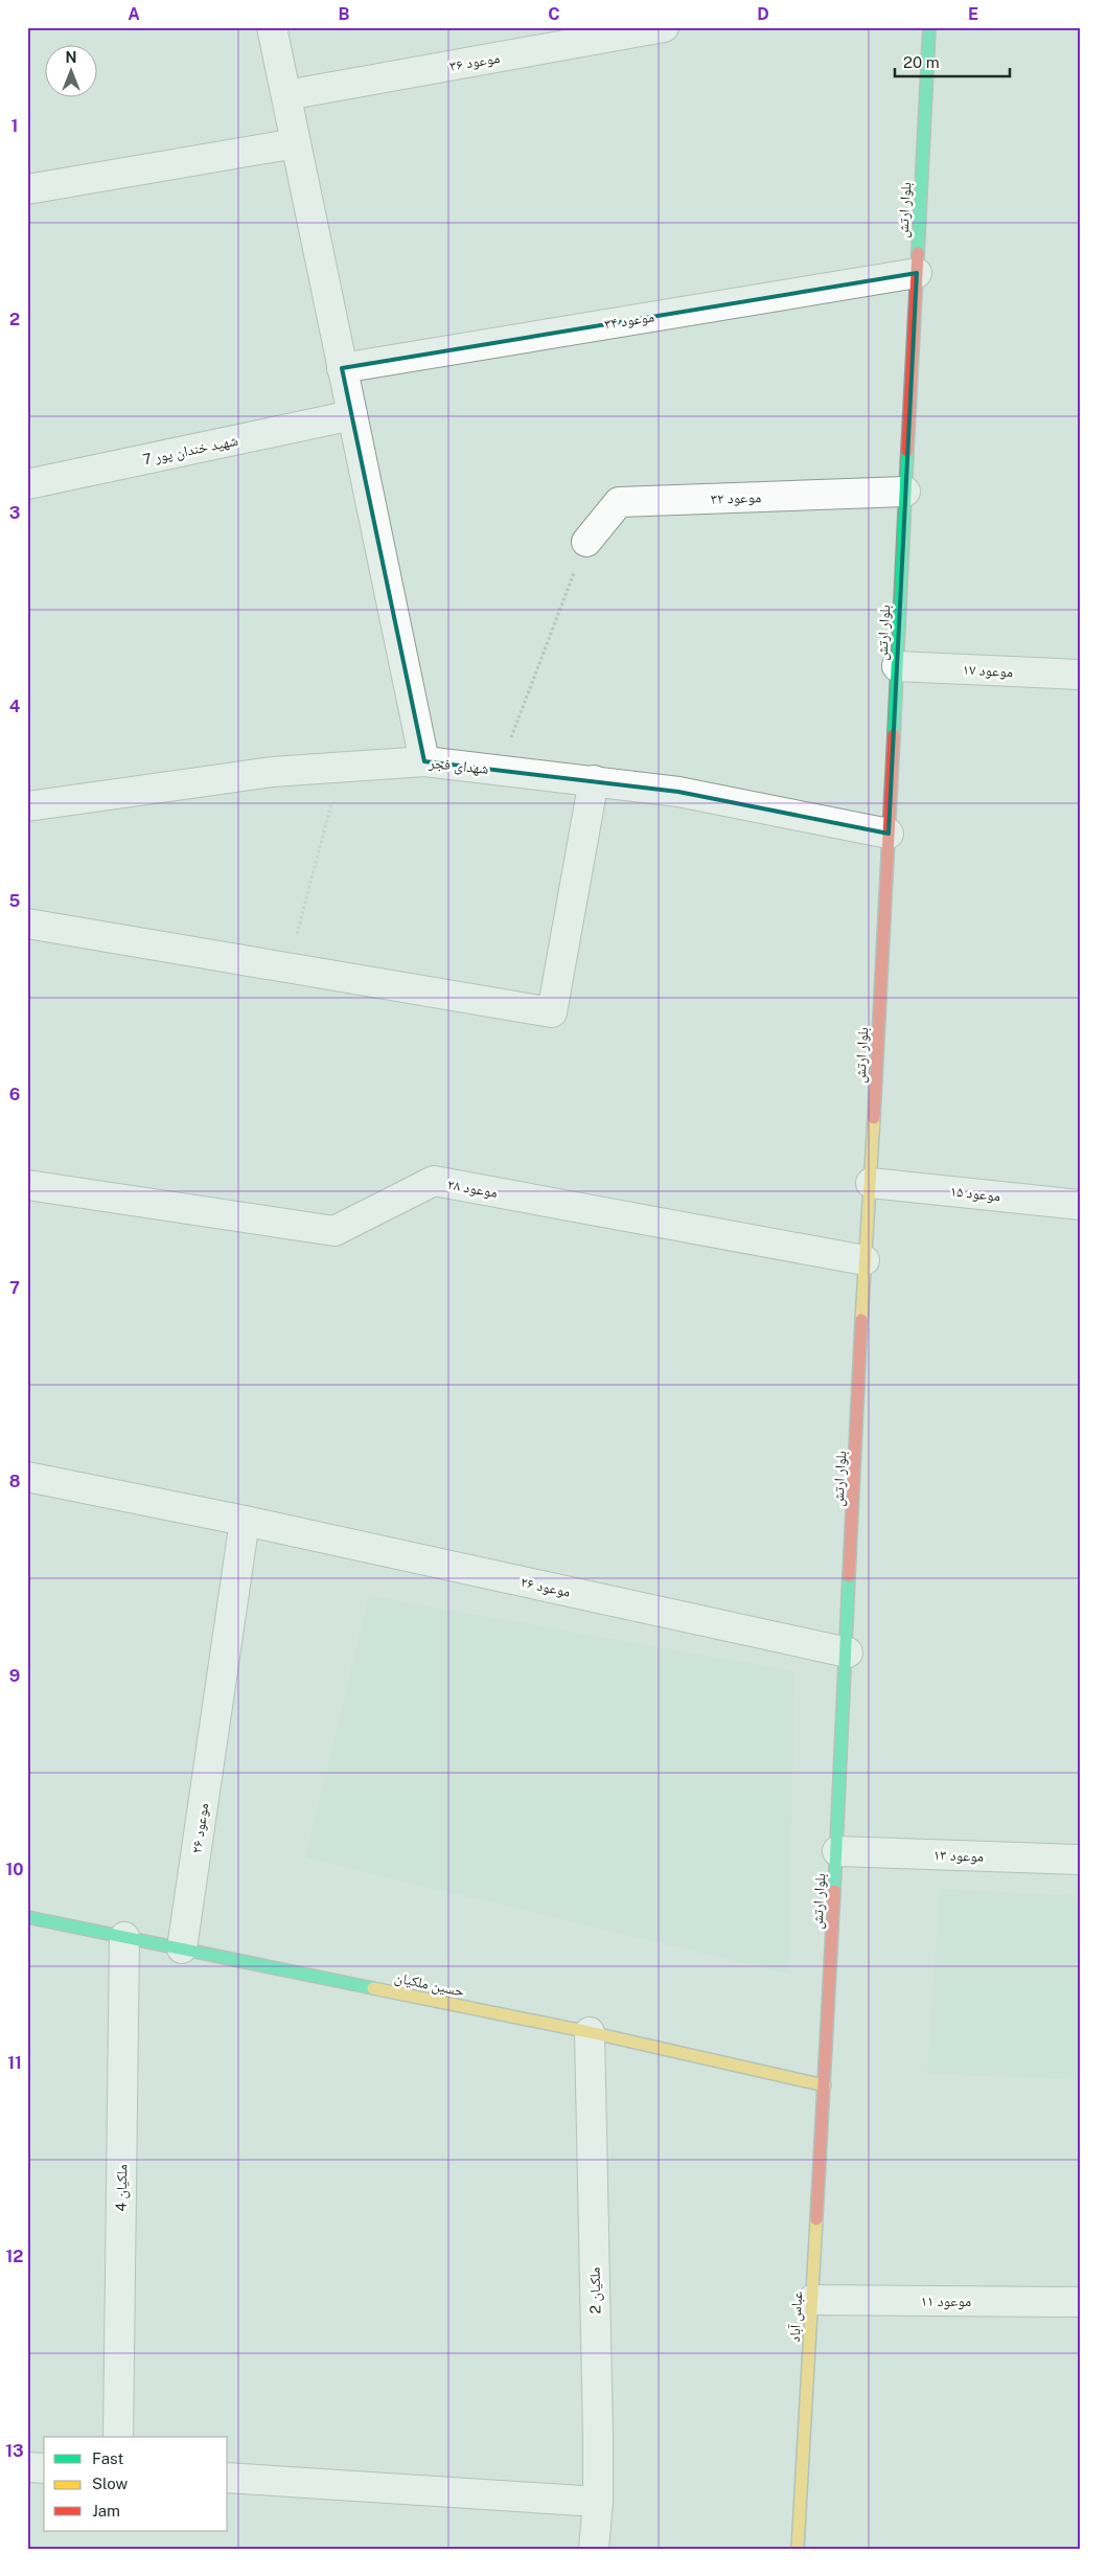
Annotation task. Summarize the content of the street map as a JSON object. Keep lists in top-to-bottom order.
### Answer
{
  "streets": {
    "main road": ["بلوار ارتش", "حسین ملکیان", "عباس آباد"],
    "street": [
      "موعود ۳۶",
      "موعود ۳۴",
      "شهید خندان پور 7",
      "موعود ۳۲",
      "موعود ۱۷",
      "شهدای فجر",
      "موعود ۲۸",
      "موعود ۱۵",
      "موعود ۲۶",
      "موعود ۱۳",
      "ملکیان 4",
      "ملکیان 2",
      "موعود ۱۱"
    ]
  },
  "crossings": [
    ["بلوار ارتش", "موعود ۳۴"],
    ["بلوار ارتش", "موعود ۳۲"],
    ["بلوار ارتش", "موعود ۱۷"],
    ["بلوار ارتش", "شهدای فجر"],
    ["بلوار ارتش", "موعود ۲۸"],
    ["بلوار ارتش", "موعود ۱۵"],
    ["بلوار ارتش", "موعود ۲۶"],
    ["بلوار ارتش", "موعود ۱۳"],
    ["بلوار ارتش", "حسین ملکیان"],
    ["بلوار ارتش", "عباس آباد"],
    ["موعود ۲۶", "حسین ملکیان"],
    ["حسین ملکیان", "ملکیان 4"],
    ["حسین ملکیان", "ملکیان 2"],
    ["حسین ملکیان", "عباس آباد"],
    ["موعود ۱۱", "عباس آباد"]
  ],
  "legend": ["Fast", "Slow", "Jam"],
  "scale_bar": "20 m",
  "north": "top",
  "grid": {
    "columns": [
      "A",
      "B",
      "C",
      "D",
      "E"
    ],
    "rows": [
      "1",
      "2",
      "3",
      "4",
      "5",
      "6",
      "7",
      "8",
      "9",
      "10",
      "11",
      "12",
      "13"
    ]
  }
}
